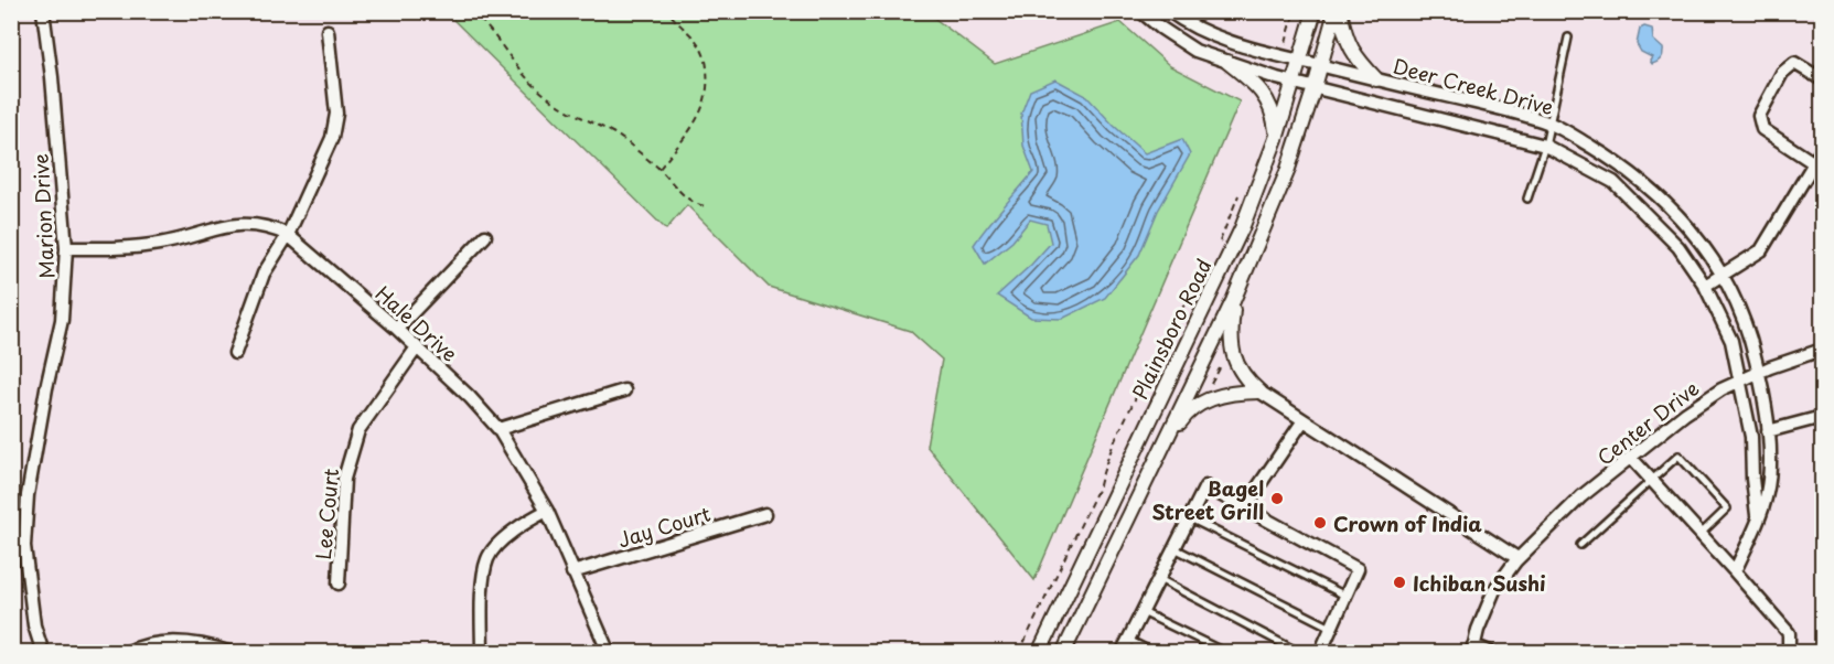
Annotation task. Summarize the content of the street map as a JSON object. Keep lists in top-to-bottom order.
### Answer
{
  "streets": {
    "street": [
      "Deer Creek Drive",
      "Marion Drive",
      "Hale Drive",
      "Plainsboro Road",
      "Center Drive",
      "Lee Court",
      "Jay Court"
    ]
  },
  "crossings": [
    ["Deer Creek Drive", "Plainsboro Road"],
    ["Deer Creek Drive", "Center Drive"],
    ["Marion Drive", "Hale Drive"],
    ["Hale Drive", "Lee Court"],
    ["Hale Drive", "Jay Court"]
  ],
  "places": ["Bagel Street Grill", "Crown of India", "Ichiban Sushi"]
}
